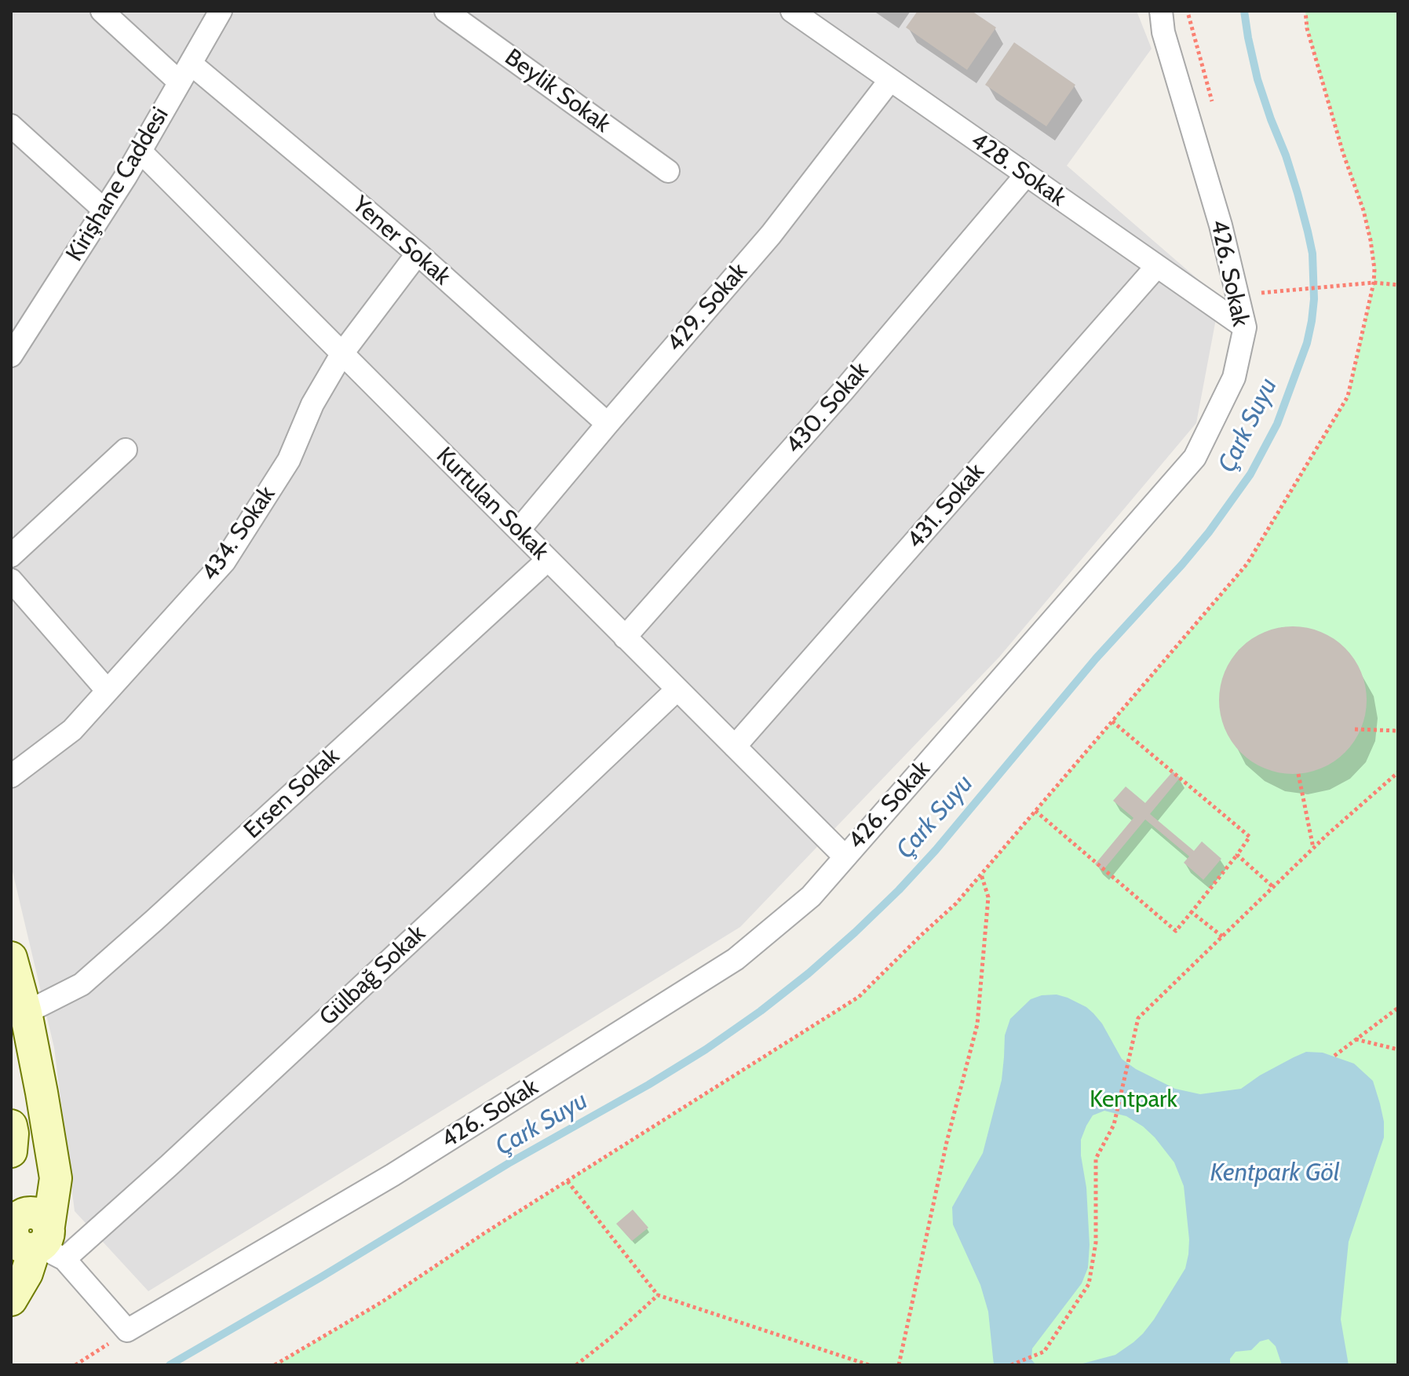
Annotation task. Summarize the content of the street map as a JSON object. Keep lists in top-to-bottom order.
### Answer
{
  "streets": {
    "street": [
      "Beylik Sokak",
      "428. Sokak",
      "Kirişhane Caddesi",
      "Yener Sokak",
      "426. Sokak",
      "429. Sokak",
      "430. Sokak",
      "Kurtulan Sokak",
      "431. Sokak",
      "434. Sokak",
      "Ersen Sokak",
      "Gülbağ Sokak"
    ]
  },
  "crossings": [
    ["428. Sokak", "426. Sokak"],
    ["428. Sokak", "429. Sokak"],
    ["428. Sokak", "430. Sokak"],
    ["428. Sokak", "431. Sokak"],
    ["Kirişhane Caddesi", "Yener Sokak"],
    ["Kirişhane Caddesi", "Kurtulan Sokak"],
    ["Yener Sokak", "429. Sokak"],
    ["Yener Sokak", "434. Sokak"],
    ["426. Sokak", "Kurtulan Sokak"],
    ["429. Sokak", "Kurtulan Sokak"],
    ["430. Sokak", "Kurtulan Sokak"],
    ["Kurtulan Sokak", "431. Sokak"],
    ["Kurtulan Sokak", "434. Sokak"],
    ["Kurtulan Sokak", "Ersen Sokak"],
    ["Kurtulan Sokak", "Gülbağ Sokak"]
  ],
  "water": ["Çark Suyu", "Kentpark Göl"],
  "parks": ["Kentpark"]
}
